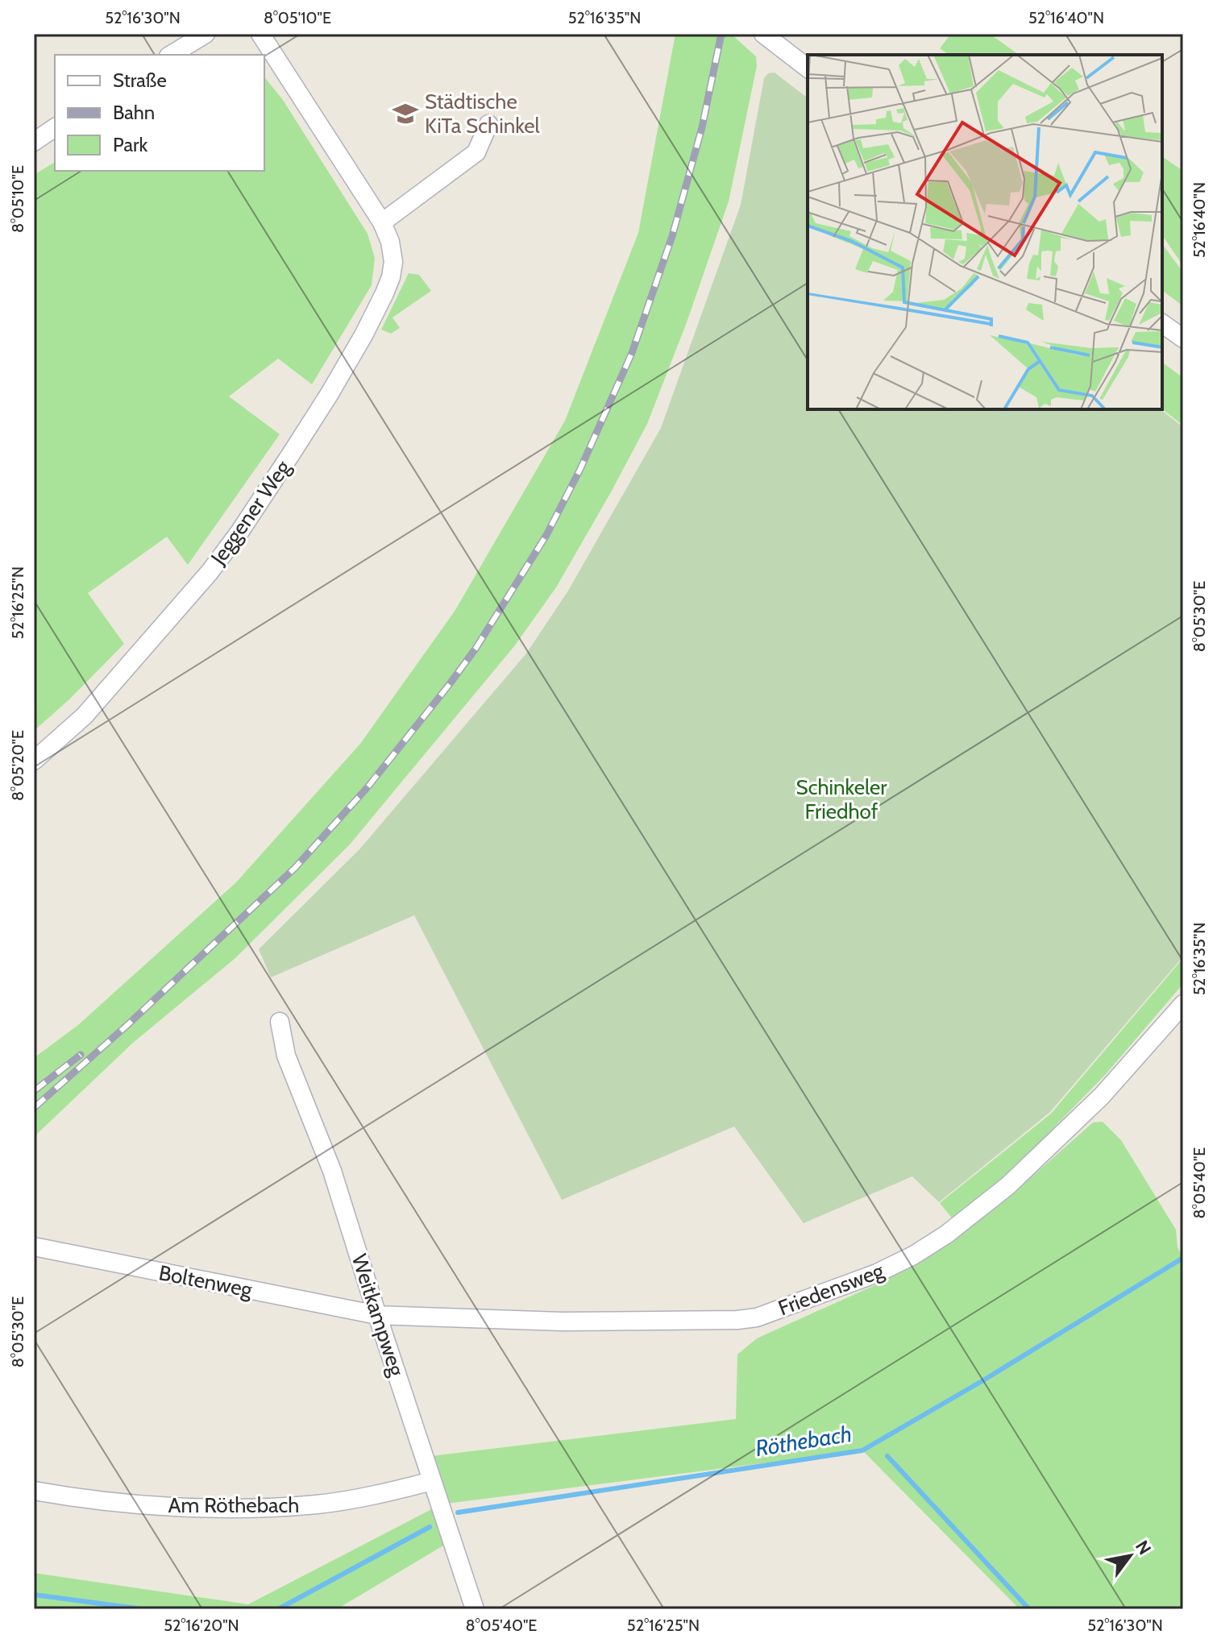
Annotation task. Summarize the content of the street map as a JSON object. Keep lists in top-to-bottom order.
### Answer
{
  "streets": {
    "street": [
      "Jeggener Weg",
      "Boltenweg",
      "Friedensweg",
      "Weitkampweg",
      "Am Röthebach"
    ]
  },
  "crossings": [
    ["Boltenweg", "Friedensweg"],
    ["Boltenweg", "Weitkampweg"],
    ["Friedensweg", "Weitkampweg"],
    ["Weitkampweg", "Am Röthebach"]
  ],
  "water": ["Röthebach"],
  "parks": ["Schinkeler Friedhof"],
  "places": {
    "school or university": ["Städtische KiTa Schinkel"]
  },
  "legend": ["Straße", "Bahn", "Park"],
  "north": "top right",
  "coordinates": [
    "52°16'30\"N",
    "8°05'10\"E",
    "52°16'35\"N",
    "52°16'40\"N",
    "52°16'25\"N",
    "8°05'30\"E",
    "8°05'20\"E",
    "8°05'40\"E",
    "52°16'20\"N"
  ]
}
